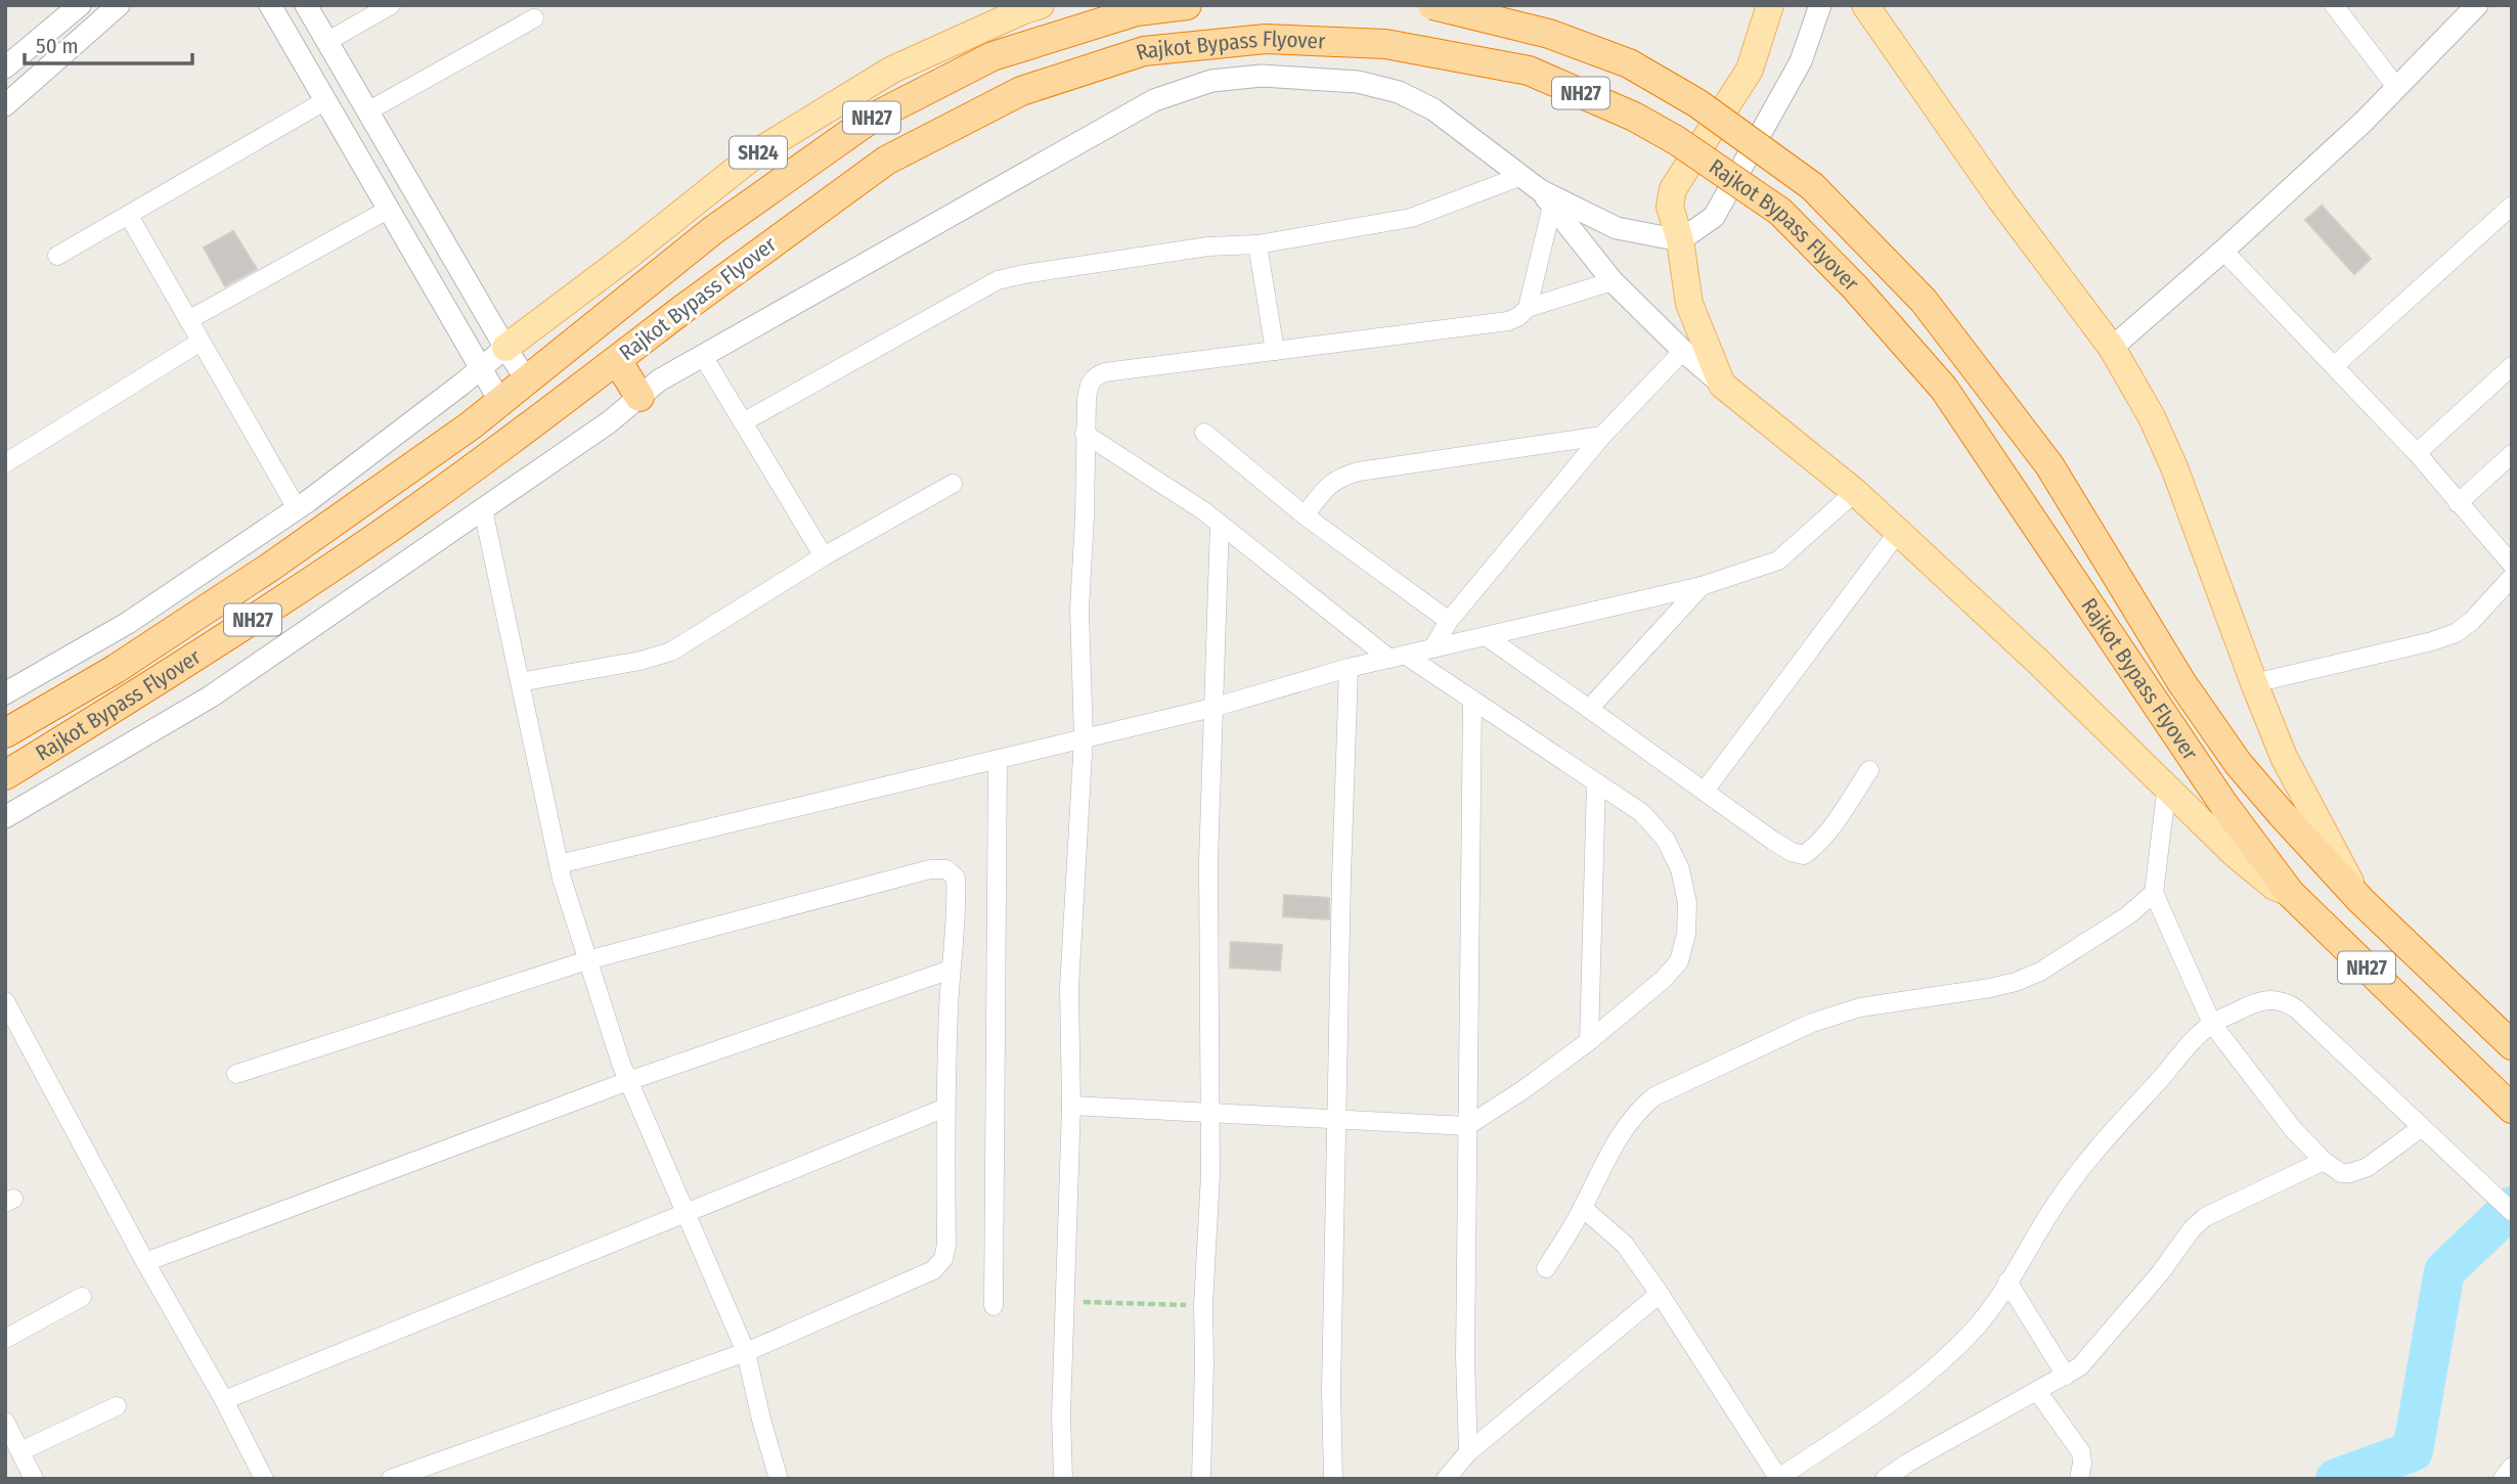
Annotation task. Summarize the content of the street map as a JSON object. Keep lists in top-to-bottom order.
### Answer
{
  "streets": {
    "highway": ["Rajkot Bypass Flyover", "NH27"],
    "main road": ["SH24"]
  },
  "crossings": [
    ["Rajkot Bypass Flyover", "NH27"]
  ],
  "scale_bar": "50 m"
}
